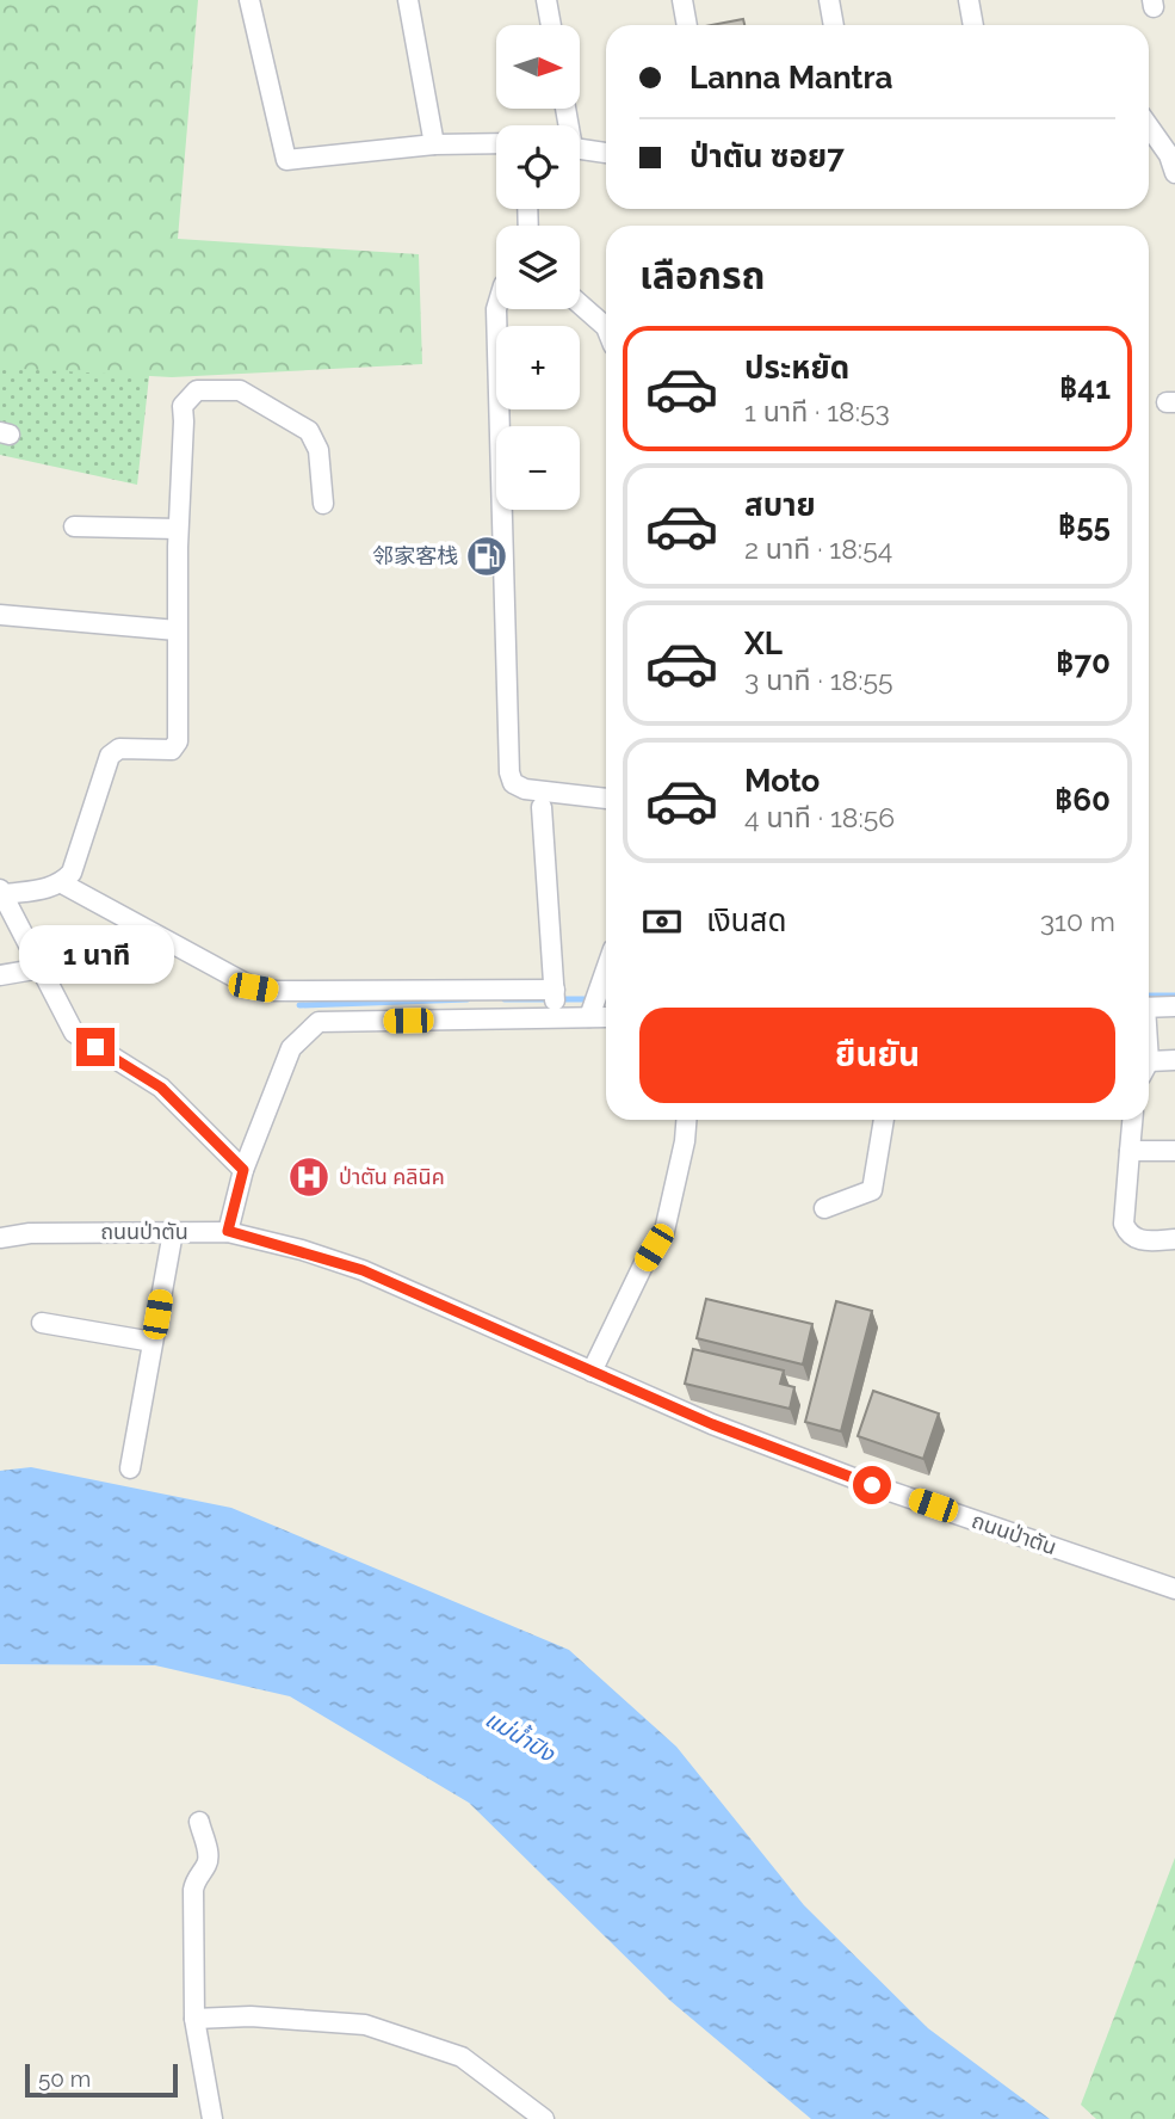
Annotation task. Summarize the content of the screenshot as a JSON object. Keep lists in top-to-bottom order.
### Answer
{
  "streets": {
    "street": ["ถนนป่าตัน"]
  },
  "water": ["แม่น้ำปิง"],
  "places": {
    "fuel station": ["邻家客栈"],
    "hospital": ["ป่าตัน คลินิค"]
  },
  "scale_bar": "50 m",
  "north": "right",
  "page": {
    "map_buttons": ["+", "−"],
    "banner": ["Lanna Mantra", "ป่าตัน ซอย7"],
    "heading": "เลือกรถ",
    "list": [
      {
        "name": "ประหยัด",
        "note": "1 นาที · 18:53",
        "value": "฿41"
      },
      {
        "name": "สบาย",
        "note": "2 นาที · 18:54",
        "value": "฿55"
      },
      {
        "name": "XL",
        "note": "3 นาที · 18:55",
        "value": "฿70"
      },
      {
        "name": "Moto",
        "note": "4 นาที · 18:56",
        "value": "฿60"
      }
    ],
    "pay": ["เงินสด", "310 m"],
    "bubble": "1 นาที",
    "buttons": "ยืนยัน",
    "scale": "50 m"
  }
}
